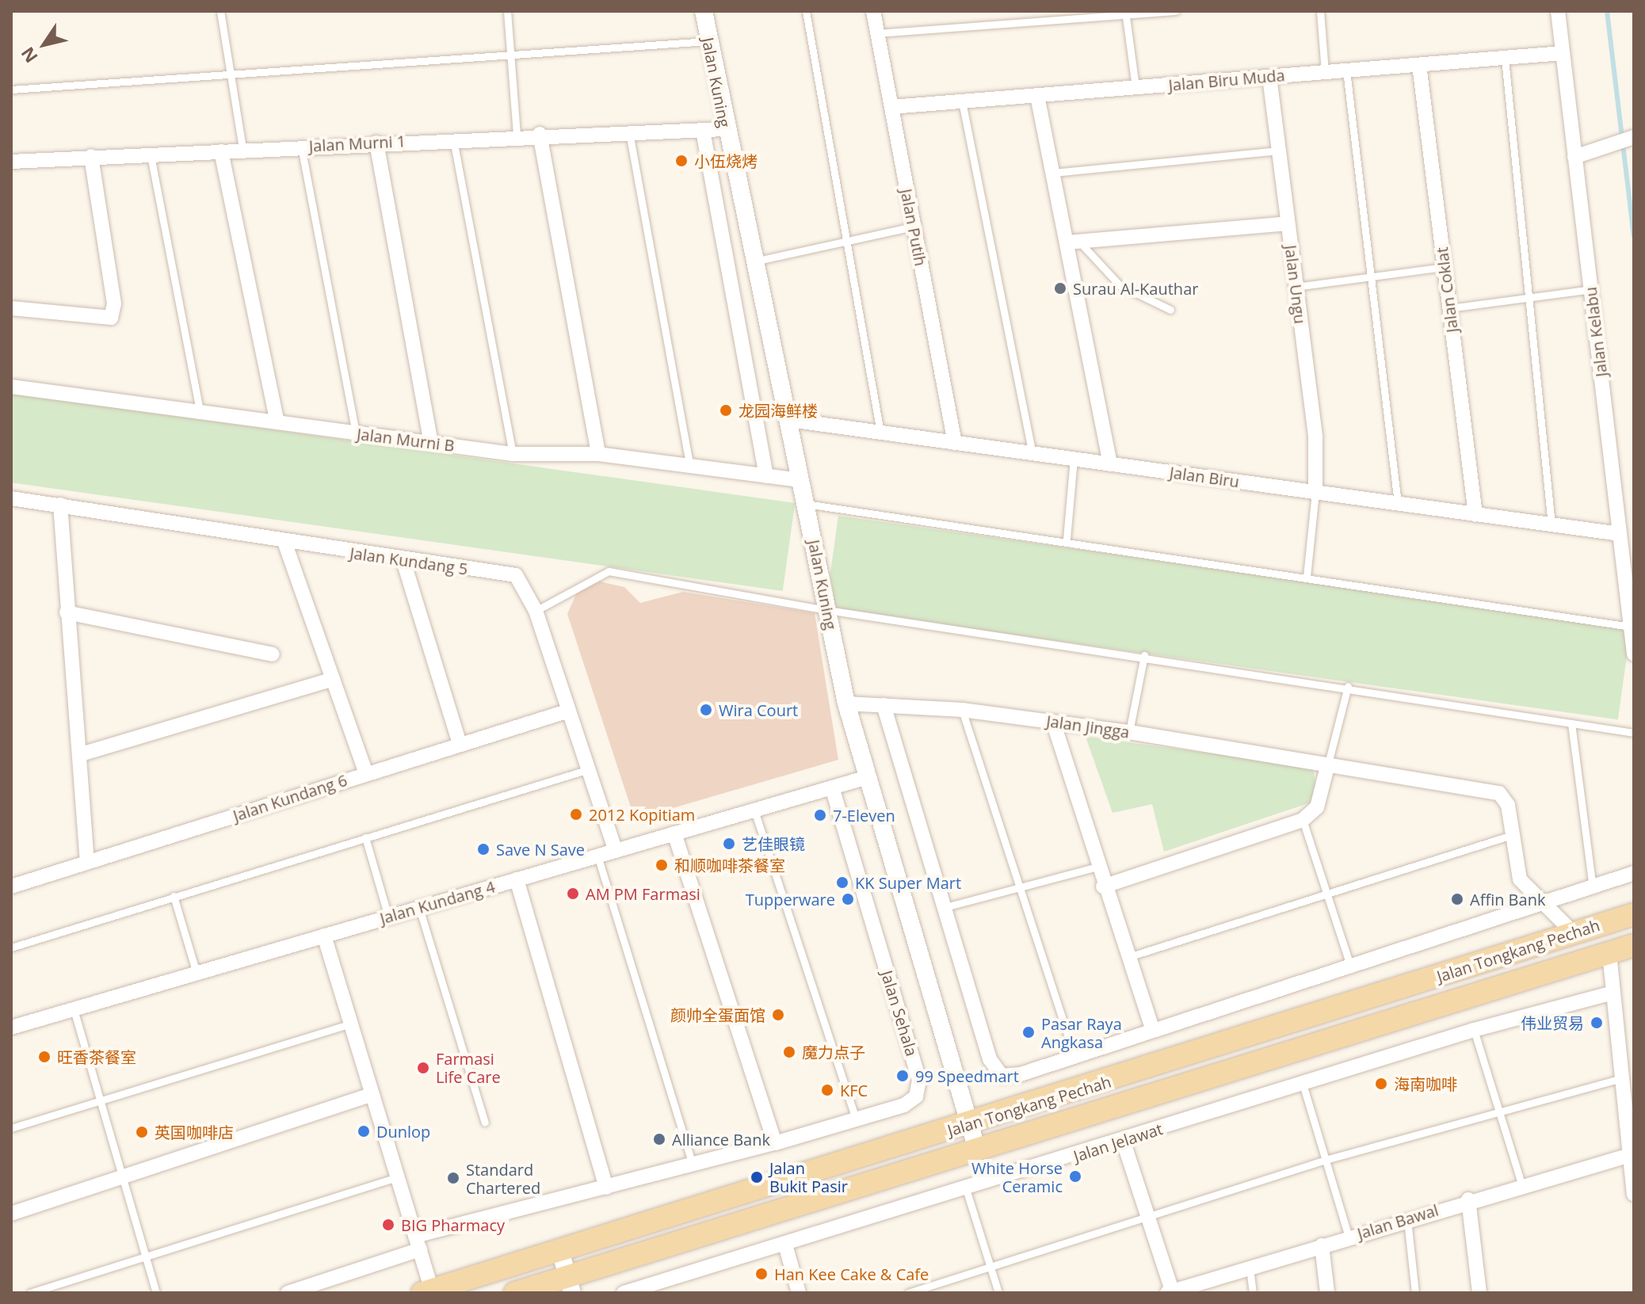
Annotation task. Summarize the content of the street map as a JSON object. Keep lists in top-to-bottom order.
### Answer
{
  "streets": {
    "main road": ["Jalan Tongkang Pechah"],
    "street": [
      "Jalan Biru Muda",
      "Jalan Kuning",
      "Jalan Murni 1",
      "Jalan Putih",
      "Jalan Ungu",
      "Jalan Coklat",
      "Jalan Kelabu",
      "Jalan Murni B",
      "Jalan Biru",
      "Jalan Kundang 5",
      "Jalan Jingga",
      "Jalan Kundang 6",
      "Jalan Kundang 4",
      "Jalan Sehala",
      "Jalan Jelawat",
      "Jalan Bawal"
    ]
  },
  "crossings": [
    ["Jalan Biru Muda", "Jalan Putih"],
    ["Jalan Biru Muda", "Jalan Ungu"],
    ["Jalan Biru Muda", "Jalan Coklat"],
    ["Jalan Biru Muda", "Jalan Kelabu"],
    ["Jalan Kuning", "Jalan Murni 1"],
    ["Jalan Kuning", "Jalan Murni B"],
    ["Jalan Kuning", "Jalan Biru"],
    ["Jalan Kuning", "Jalan Jingga"],
    ["Jalan Kuning", "Jalan Kundang 4"],
    ["Jalan Kuning", "Jalan Tongkang Pechah"],
    ["Jalan Putih", "Jalan Biru"],
    ["Jalan Ungu", "Jalan Biru"],
    ["Jalan Coklat", "Jalan Biru"],
    ["Jalan Kelabu", "Jalan Biru"],
    ["Jalan Kundang 5", "Jalan Kundang 6"],
    ["Jalan Kundang 5", "Jalan Kundang 4"],
    ["Jalan Jingga", "Jalan Tongkang Pechah"],
    ["Jalan Kundang 4", "Jalan Sehala"]
  ],
  "places": [
    "小伍烧烤",
    "Surau Al-Kauthar",
    "龙园海鲜楼",
    "Wira Court",
    "2012 Kopitiam",
    "7-Eleven",
    "艺佳眼镜",
    "Save N Save",
    "和顺咖啡茶餐室",
    "KK Super Mart",
    "AM PM Farmasi",
    "Tupperware",
    "Affin Bank",
    "颜帅全蛋面馆",
    "伟业贸易",
    "Pasar Raya Angkasa",
    "魔力点子",
    "旺香茶餐室",
    "Farmasi Life Care",
    "99 Speedmart",
    "海南咖啡",
    "KFC",
    "Dunlop",
    "英国咖啡店",
    "Alliance Bank",
    "White Horse Ceramic",
    "Jalan Bukit Pasir",
    "Standard Chartered",
    "BIG Pharmacy",
    "Han Kee Cake & Cafe"
  ],
  "north": "bottom left"
}
